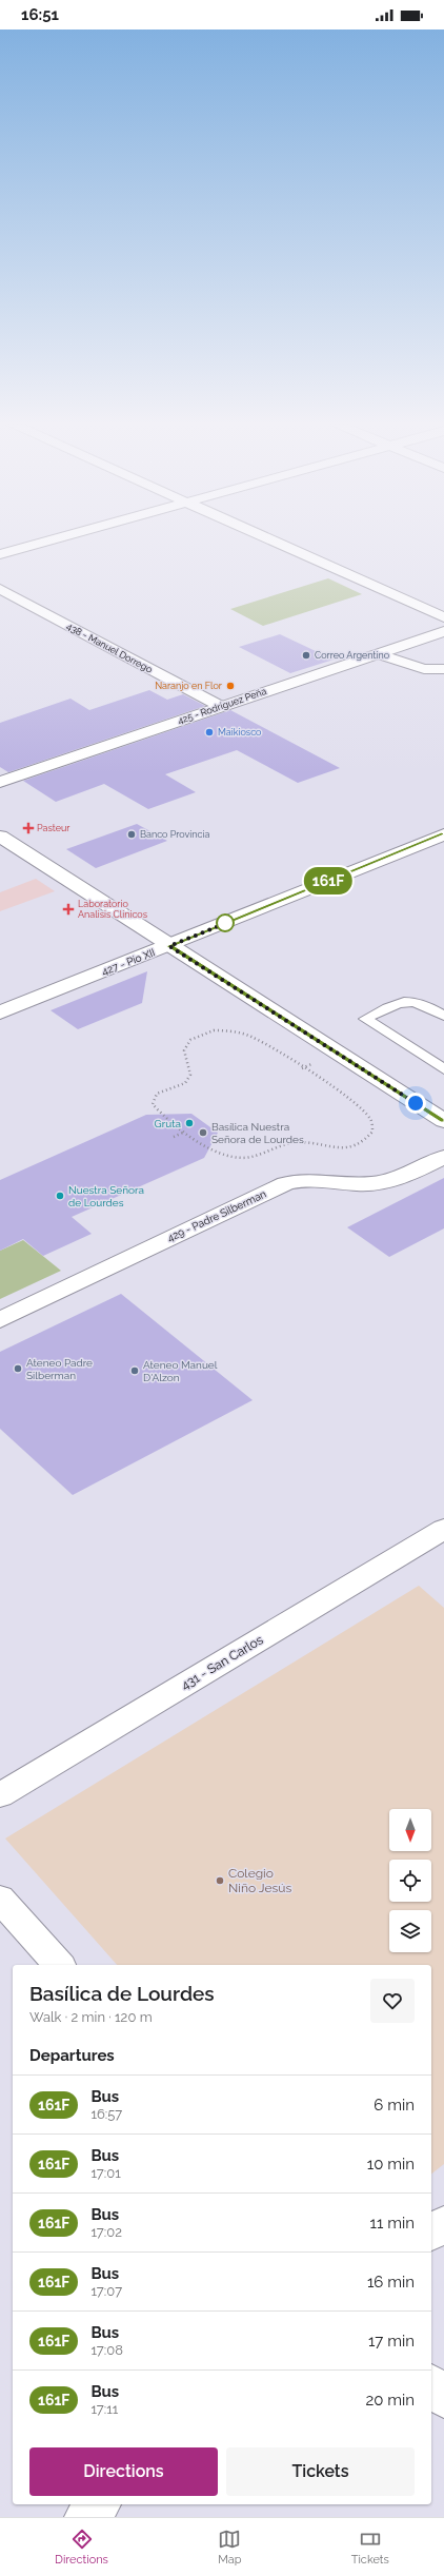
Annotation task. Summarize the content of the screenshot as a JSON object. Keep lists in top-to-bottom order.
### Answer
{
  "streets": {
    "street": [
      "438 - Manuel Dorrego",
      "425 - Rodríguez Peña",
      "427 - Pío XII",
      "429 - Padre Silberman",
      "431 - San Carlos"
    ]
  },
  "crossings": [
    ["438 - Manuel Dorrego", "425 - Rodríguez Peña"]
  ],
  "places": {
    "other": [
      "Correo Argentino",
      "Naranjo en Flor",
      "Maikiosco",
      "Banco Provincia",
      "Gruta",
      "Basílica Nuestra Señora de Lourdes",
      "Nuestra Señora de Lourdes",
      "Ateneo Padre Silberman",
      "Ateneo Manuel D'Alzon",
      "Colegio Niño Jesús"
    ],
    "health": ["Pasteur", "Laboratorio Analisis Clinicos"]
  },
  "lines": ["bus line 161F"],
  "north": "bottom",
  "page": {
    "status": "16:51",
    "on_map": "161F",
    "heading": [
      ["Basílica de Lourdes", "Walk · 2 min · 120 m"],
      "Departures"
    ],
    "list": [
      {
        "mark": "161F",
        "name": "Bus",
        "note": "16:57",
        "value": "6 min"
      },
      {
        "mark": "161F",
        "name": "Bus",
        "note": "17:01",
        "value": "10 min"
      },
      {
        "mark": "161F",
        "name": "Bus",
        "note": "17:02",
        "value": "11 min"
      },
      {
        "mark": "161F",
        "name": "Bus",
        "note": "17:07",
        "value": "16 min"
      },
      {
        "mark": "161F",
        "name": "Bus",
        "note": "17:08",
        "value": "17 min"
      },
      {
        "mark": "161F",
        "name": "Bus",
        "note": "17:11",
        "value": "20 min"
      }
    ],
    "buttons": ["Directions", "Tickets"],
    "tabs": ["Directions", "Map", "Tickets"]
  }
}
